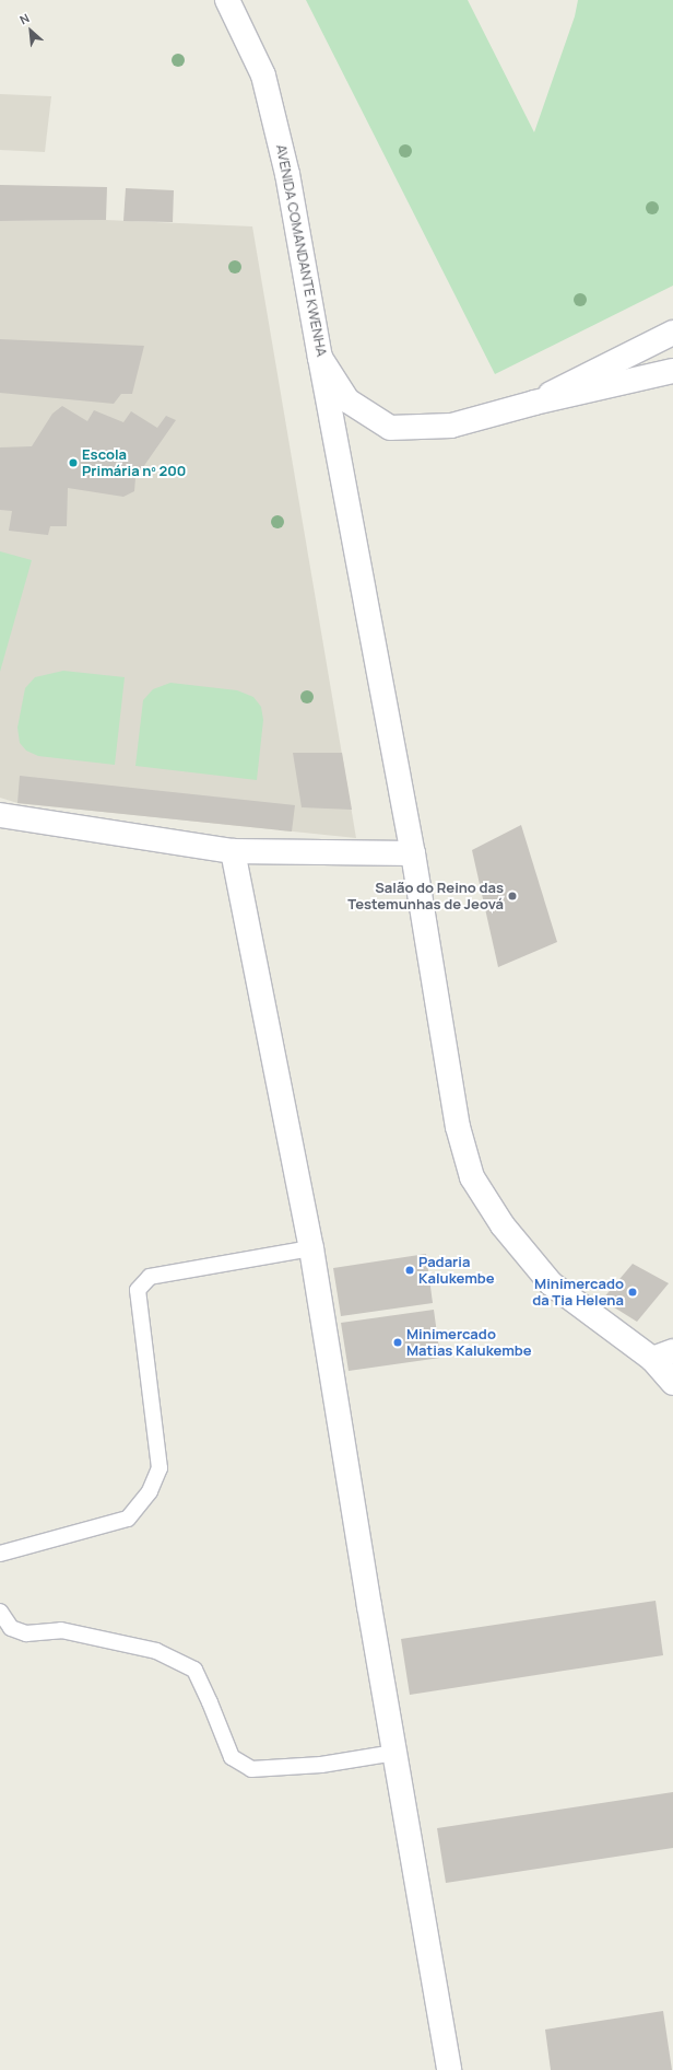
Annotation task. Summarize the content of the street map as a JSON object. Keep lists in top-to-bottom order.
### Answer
{
  "streets": {
    "street": ["AVENIDA COMANDANTE KWENHA"]
  },
  "places": [
    "Escola Primária nº 200",
    "Salão do Reino das Testemunhas de Jeová",
    "Padaria Kalukembe",
    "Minimercado da Tia Helena",
    "Minimercado Matias Kalukembe"
  ],
  "north": "top left"
}
